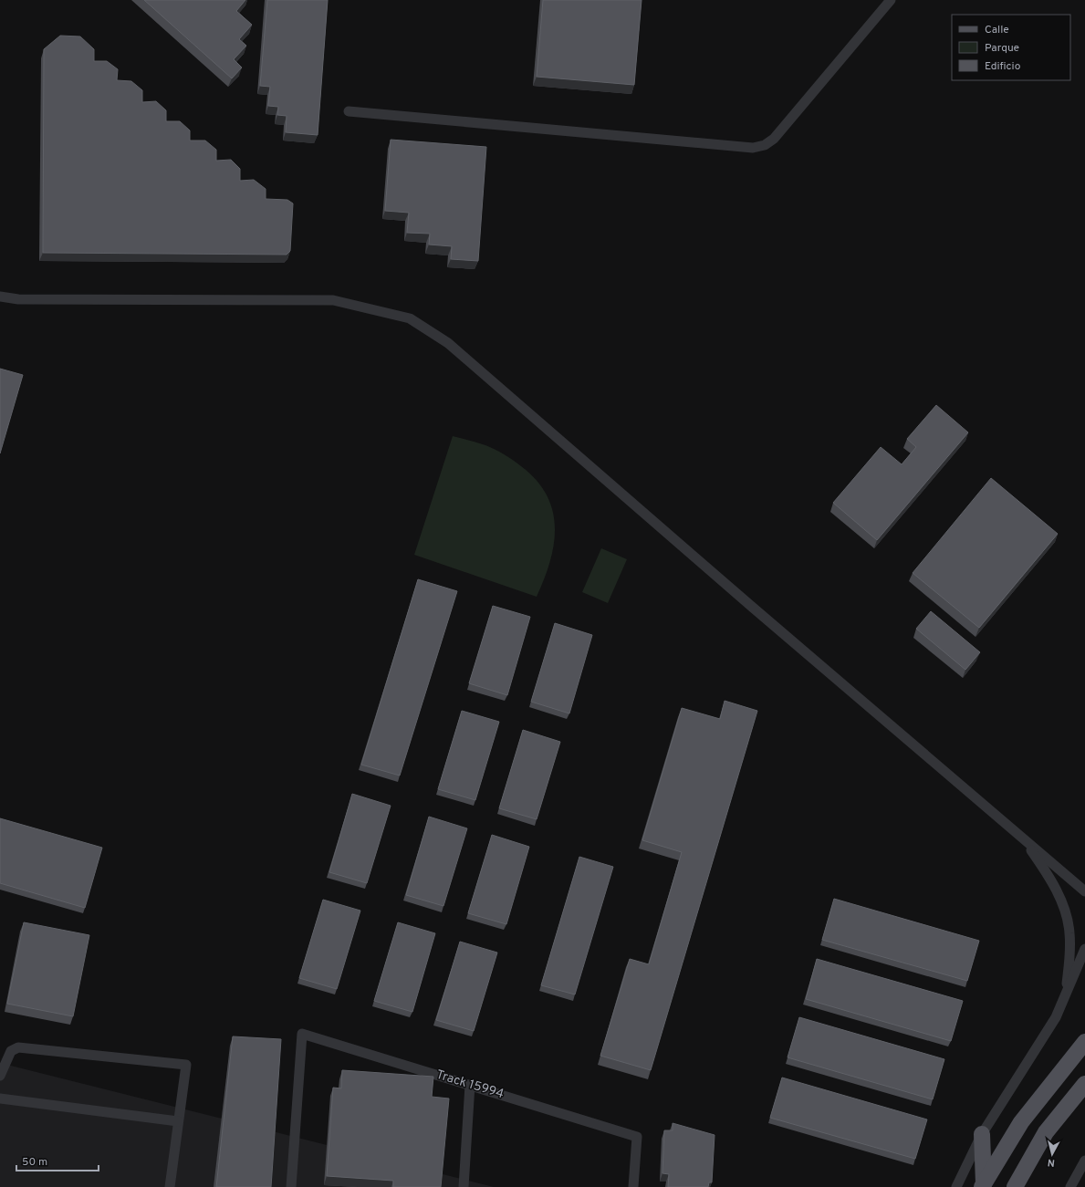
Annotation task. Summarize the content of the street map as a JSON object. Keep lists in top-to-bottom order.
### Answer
{
  "streets": {
    "street": ["Track 15994"]
  },
  "legend": ["Calle", "Parque", "Edificio"],
  "scale_bar": "50 m",
  "north": "bottom"
}
